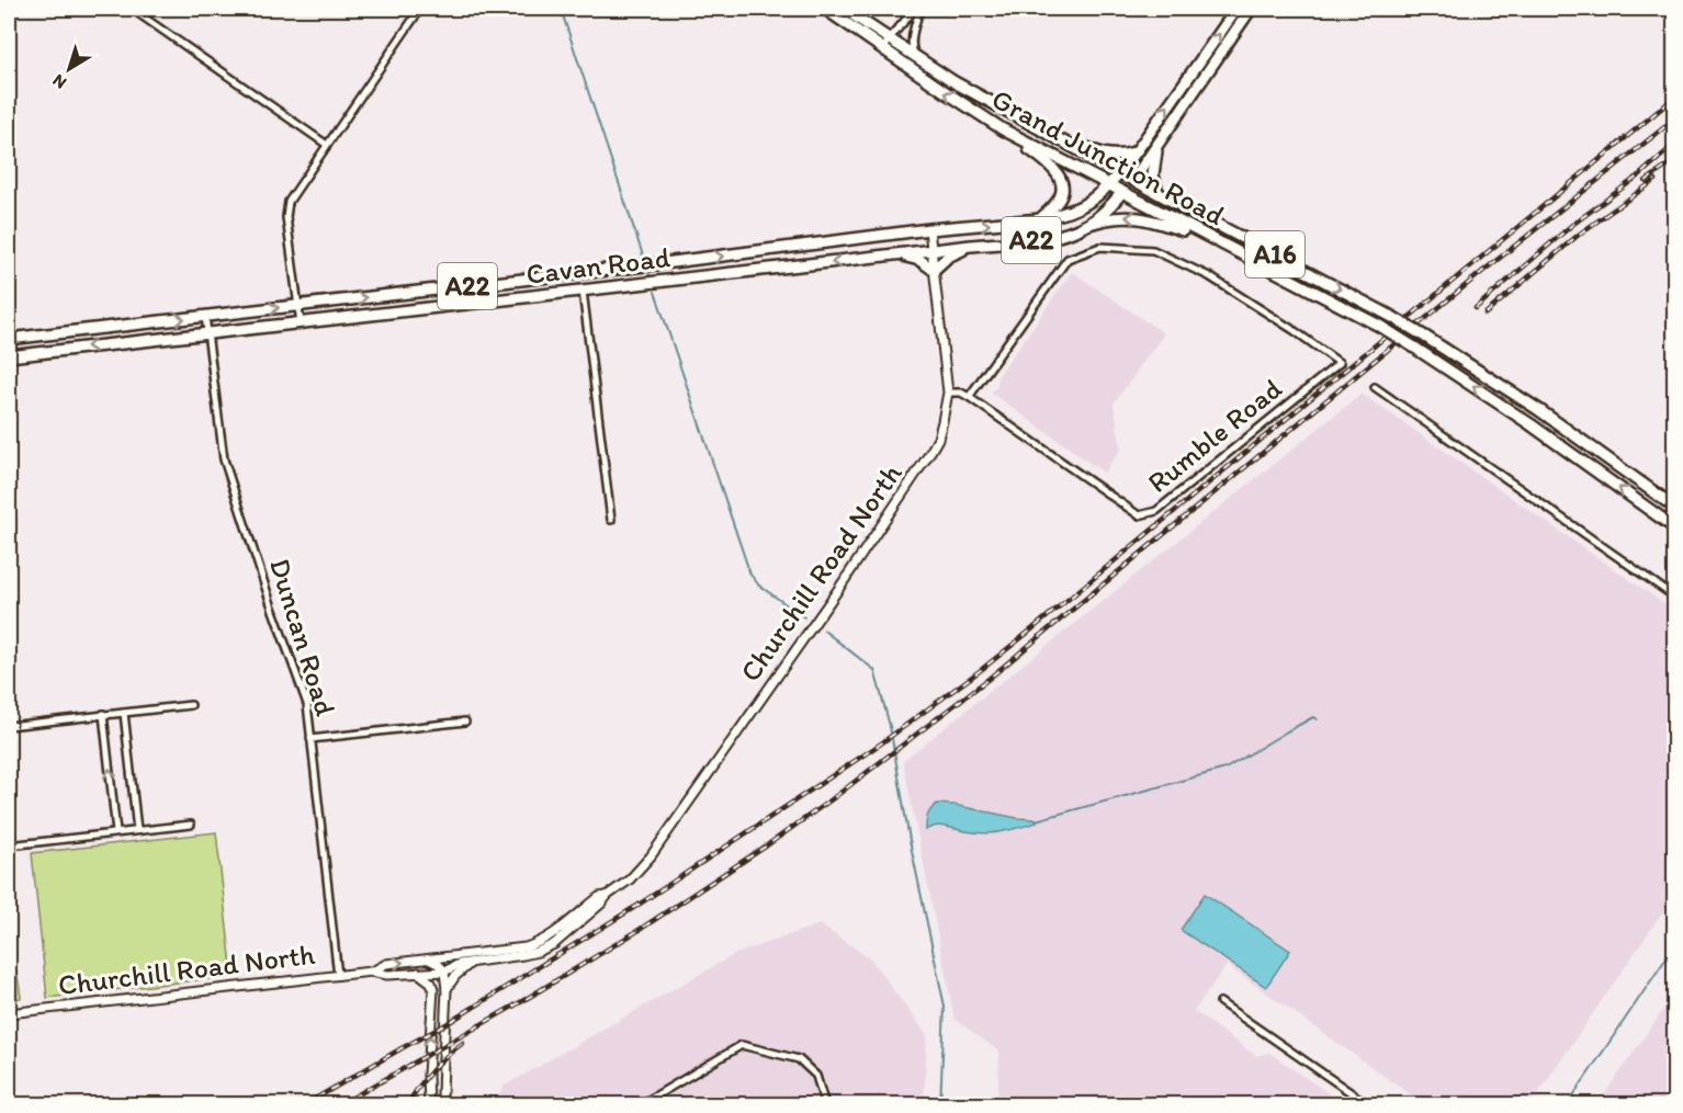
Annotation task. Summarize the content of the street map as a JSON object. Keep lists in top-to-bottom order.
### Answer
{
  "streets": {
    "main road": [
      "Grand Junction Road",
      "A22",
      "A16",
      "Cavan Road"
    ],
    "street": ["Rumble Road", "Churchill Road North", "Duncan Road"]
  },
  "crossings": [
    ["Grand Junction Road", "A22"],
    ["Grand Junction Road", "Cavan Road"],
    ["A22", "Cavan Road"],
    ["Cavan Road", "Churchill Road North"],
    ["Cavan Road", "Duncan Road"],
    ["Rumble Road", "Churchill Road North"],
    ["Churchill Road North", "Duncan Road"]
  ],
  "north": "bottom left"
}
